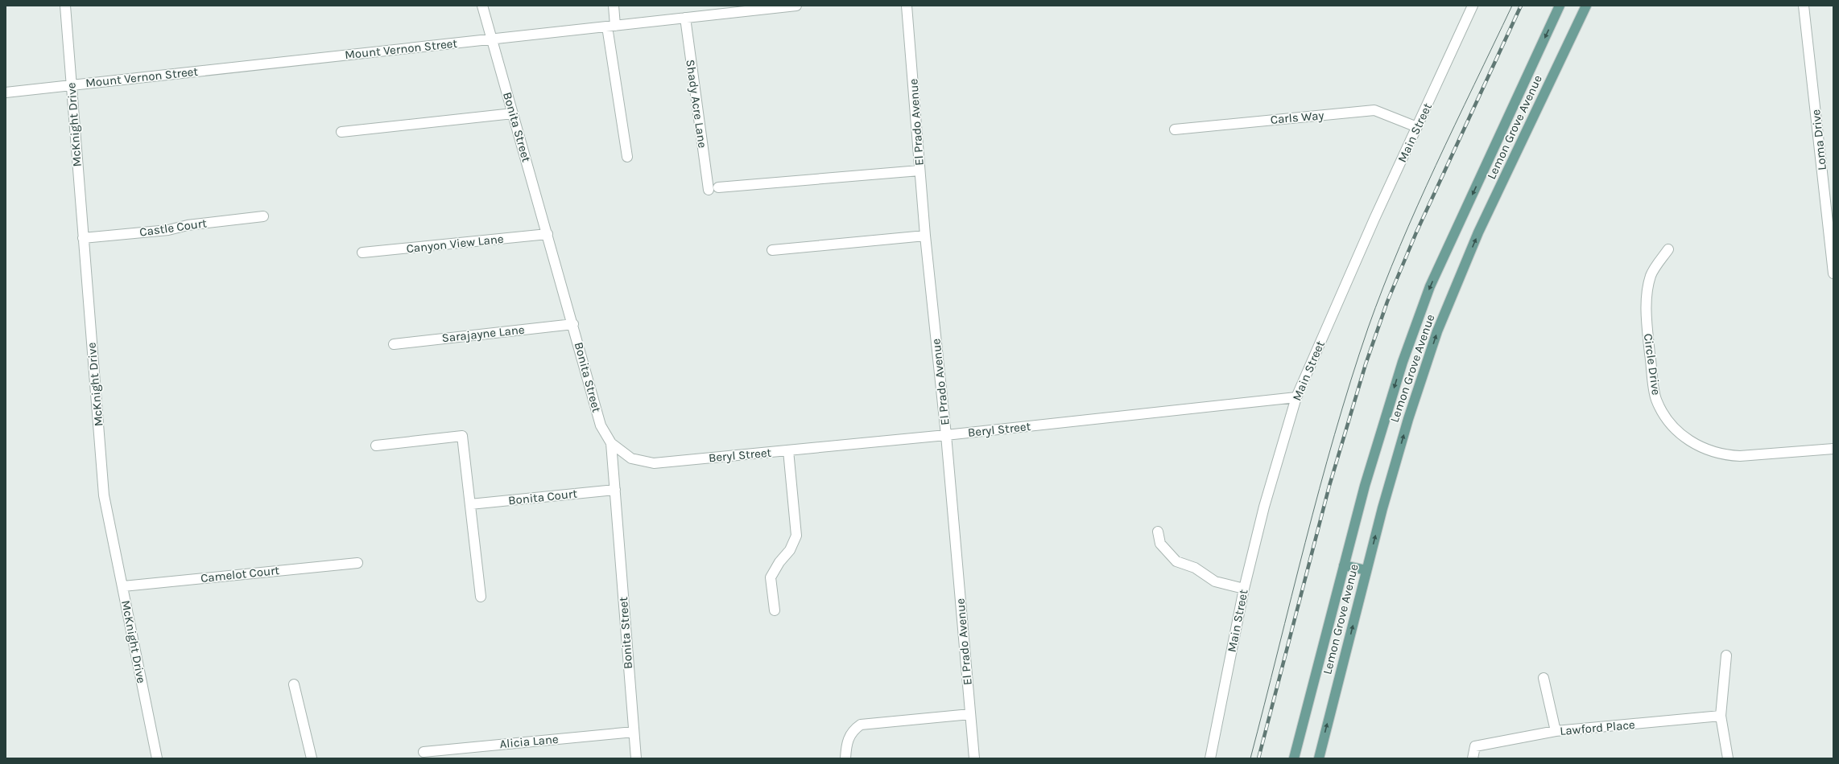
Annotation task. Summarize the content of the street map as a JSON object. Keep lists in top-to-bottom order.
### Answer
{
  "streets": {
    "main road": ["Lemon Grove Avenue"],
    "street": [
      "Mount Vernon Street",
      "Shady Acre Lane",
      "Carls Way",
      "El Prado Avenue",
      "McKnight Drive",
      "Bonita Street",
      "Main Street",
      "Loma Drive",
      "Castle Court",
      "Canyon View Lane",
      "Sarajayne Lane",
      "Circle Drive",
      "Beryl Street",
      "Bonita Court",
      "Camelot Court",
      "Lawford Place",
      "Alicia Lane"
    ]
  },
  "crossings": [
    ["Mount Vernon Street", "Shady Acre Lane"],
    ["Mount Vernon Street", "McKnight Drive"],
    ["Mount Vernon Street", "Bonita Street"],
    ["Carls Way", "Main Street"],
    ["El Prado Avenue", "Beryl Street"],
    ["McKnight Drive", "Castle Court"],
    ["McKnight Drive", "Camelot Court"],
    ["Bonita Street", "Canyon View Lane"],
    ["Bonita Street", "Sarajayne Lane"],
    ["Bonita Street", "Beryl Street"],
    ["Bonita Street", "Bonita Court"],
    ["Bonita Street", "Alicia Lane"],
    ["Main Street", "Beryl Street"]
  ]
}
